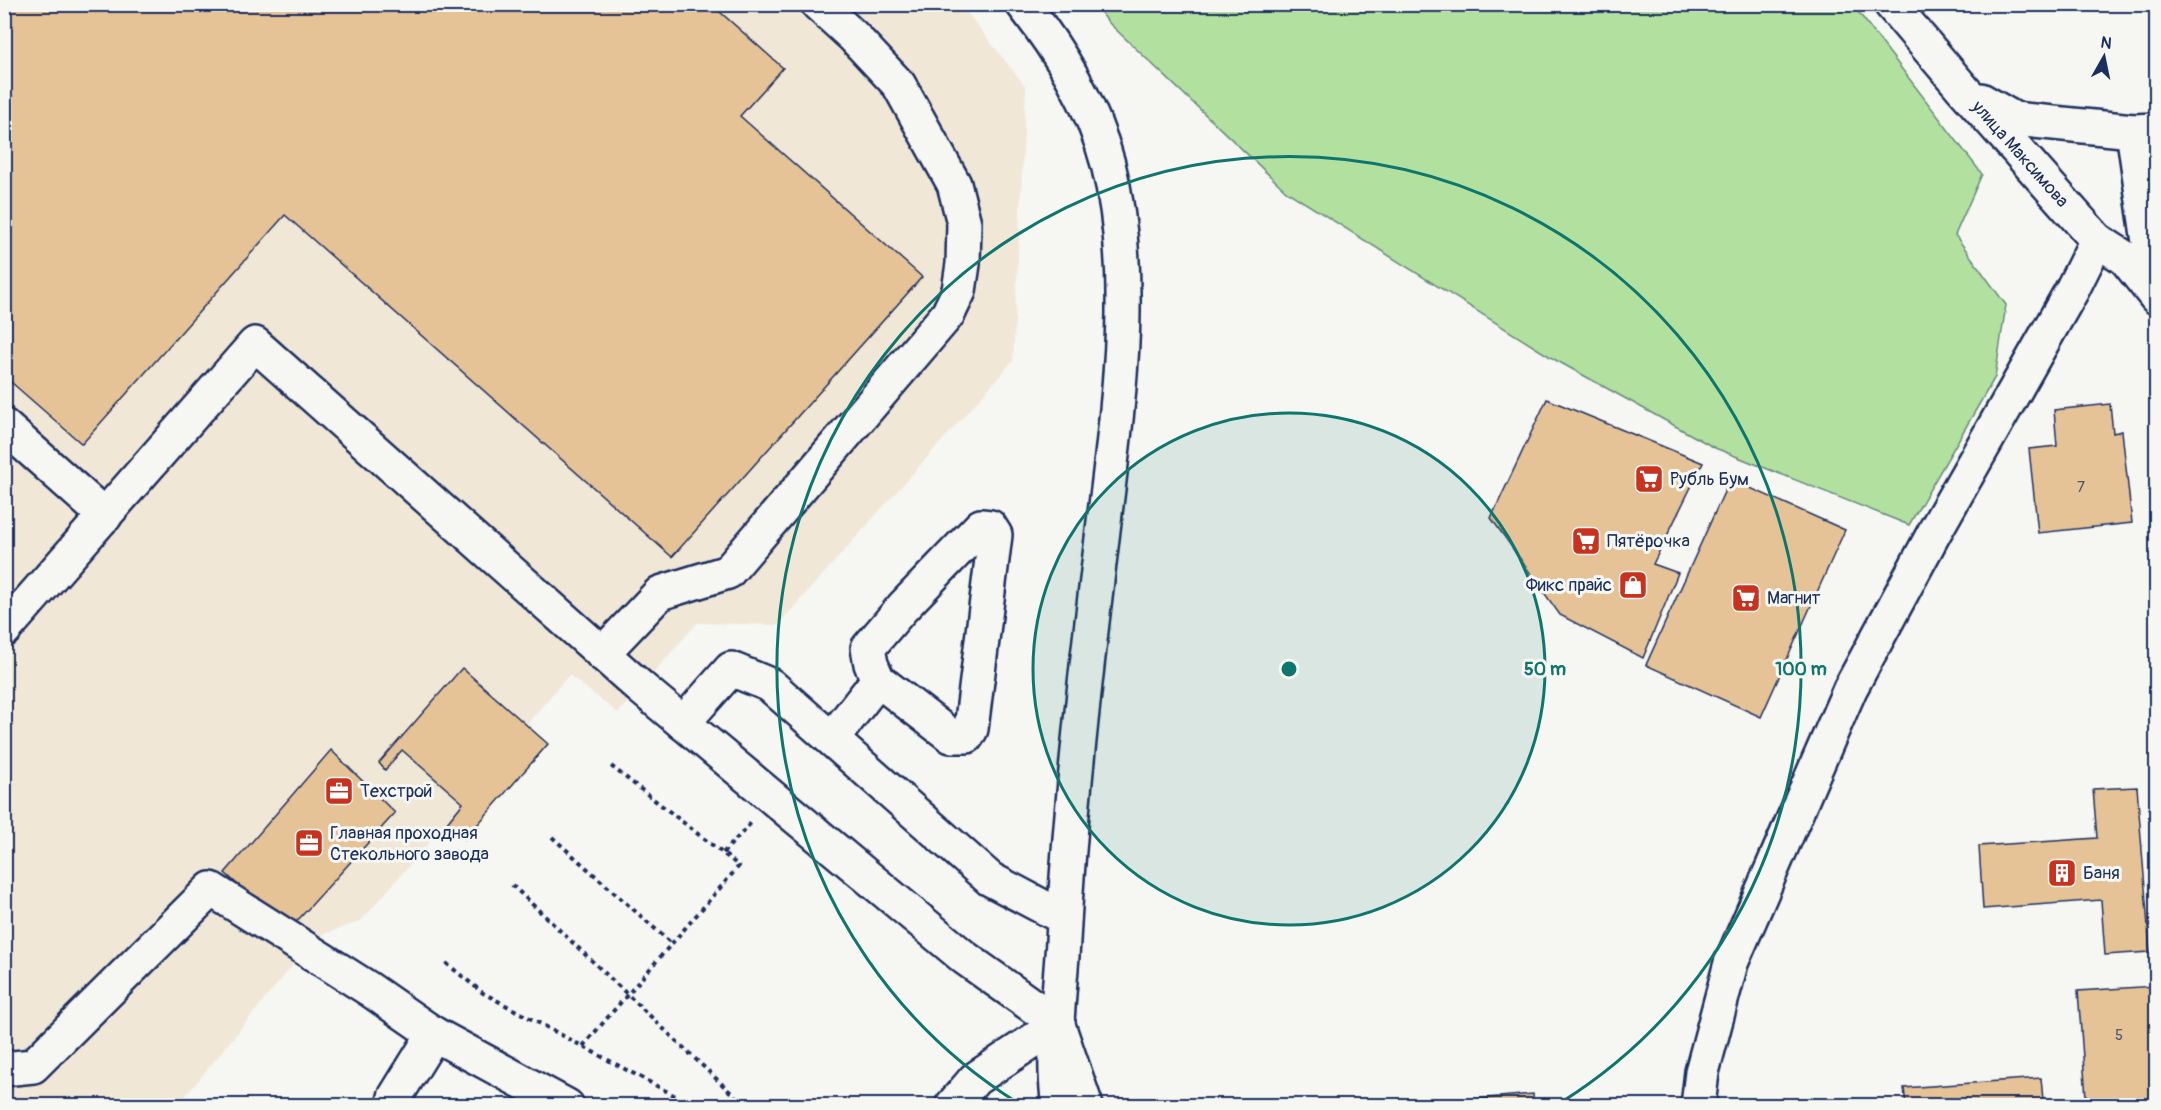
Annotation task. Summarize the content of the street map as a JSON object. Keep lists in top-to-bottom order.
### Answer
{
  "streets": {
    "street": ["улица Максимова"]
  },
  "places": {
    "supermarket": ["Рубль Бум", "Пятёрочка", "Магнит"],
    "shop": ["Фикс прайс"],
    "office": ["Техстрой", "Главная проходная Стекольного завода"],
    "building": ["Баня"]
  },
  "house_numbers": ["7", "5"],
  "north": "top",
  "rings": ["50 m", "100 m"]
}
